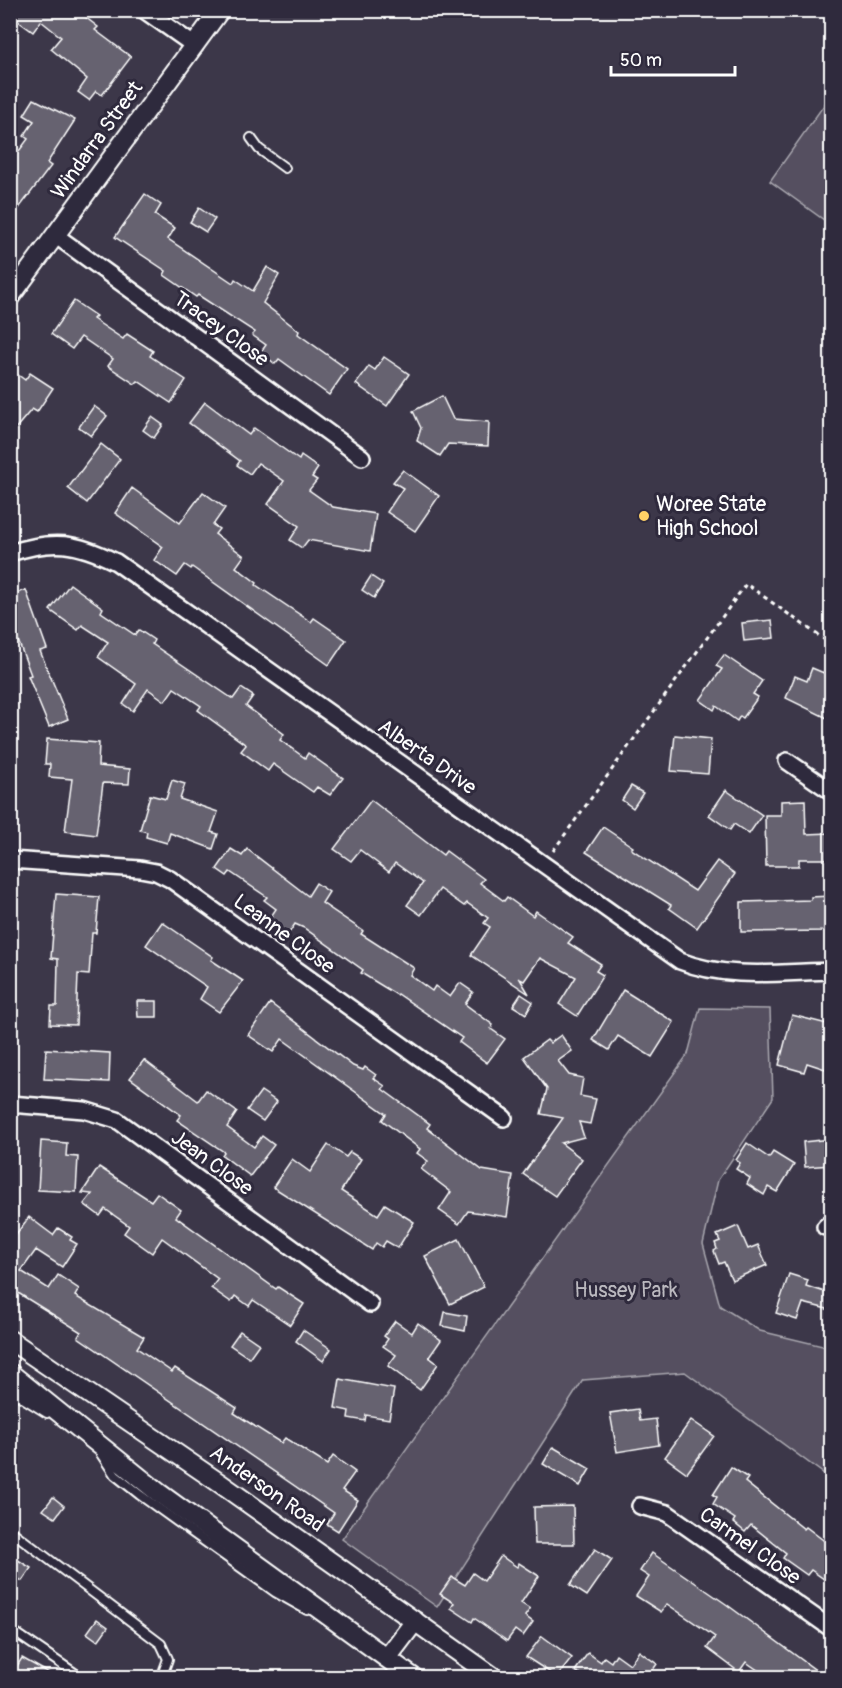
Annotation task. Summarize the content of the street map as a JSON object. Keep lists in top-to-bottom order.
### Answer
{
  "streets": {
    "street": [
      "Windarra Street",
      "Tracey Close",
      "Alberta Drive",
      "Leanne Close",
      "Jean Close",
      "Anderson Road",
      "Carmel Close"
    ]
  },
  "crossings": [
    ["Windarra Street", "Tracey Close"]
  ],
  "parks": ["Hussey Park"],
  "places": ["Woree State High School"],
  "scale_bar": "50 m"
}
